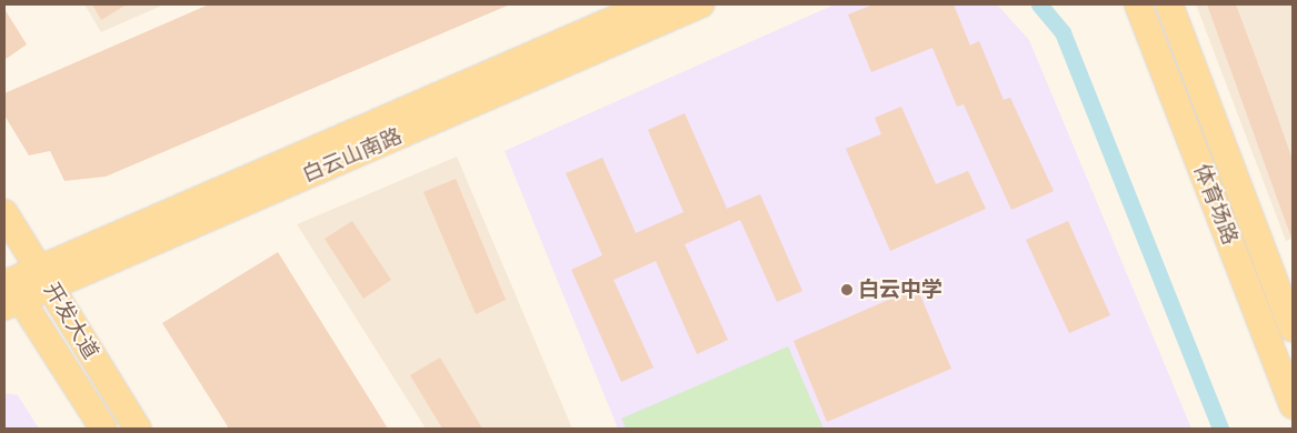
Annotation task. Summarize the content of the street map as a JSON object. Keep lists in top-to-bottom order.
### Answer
{
  "streets": {
    "main road": ["白云山南路", "体育场路", "开发大道"]
  },
  "crossings": [
    ["白云山南路", "开发大道"]
  ],
  "places": ["白云中学"]
}
